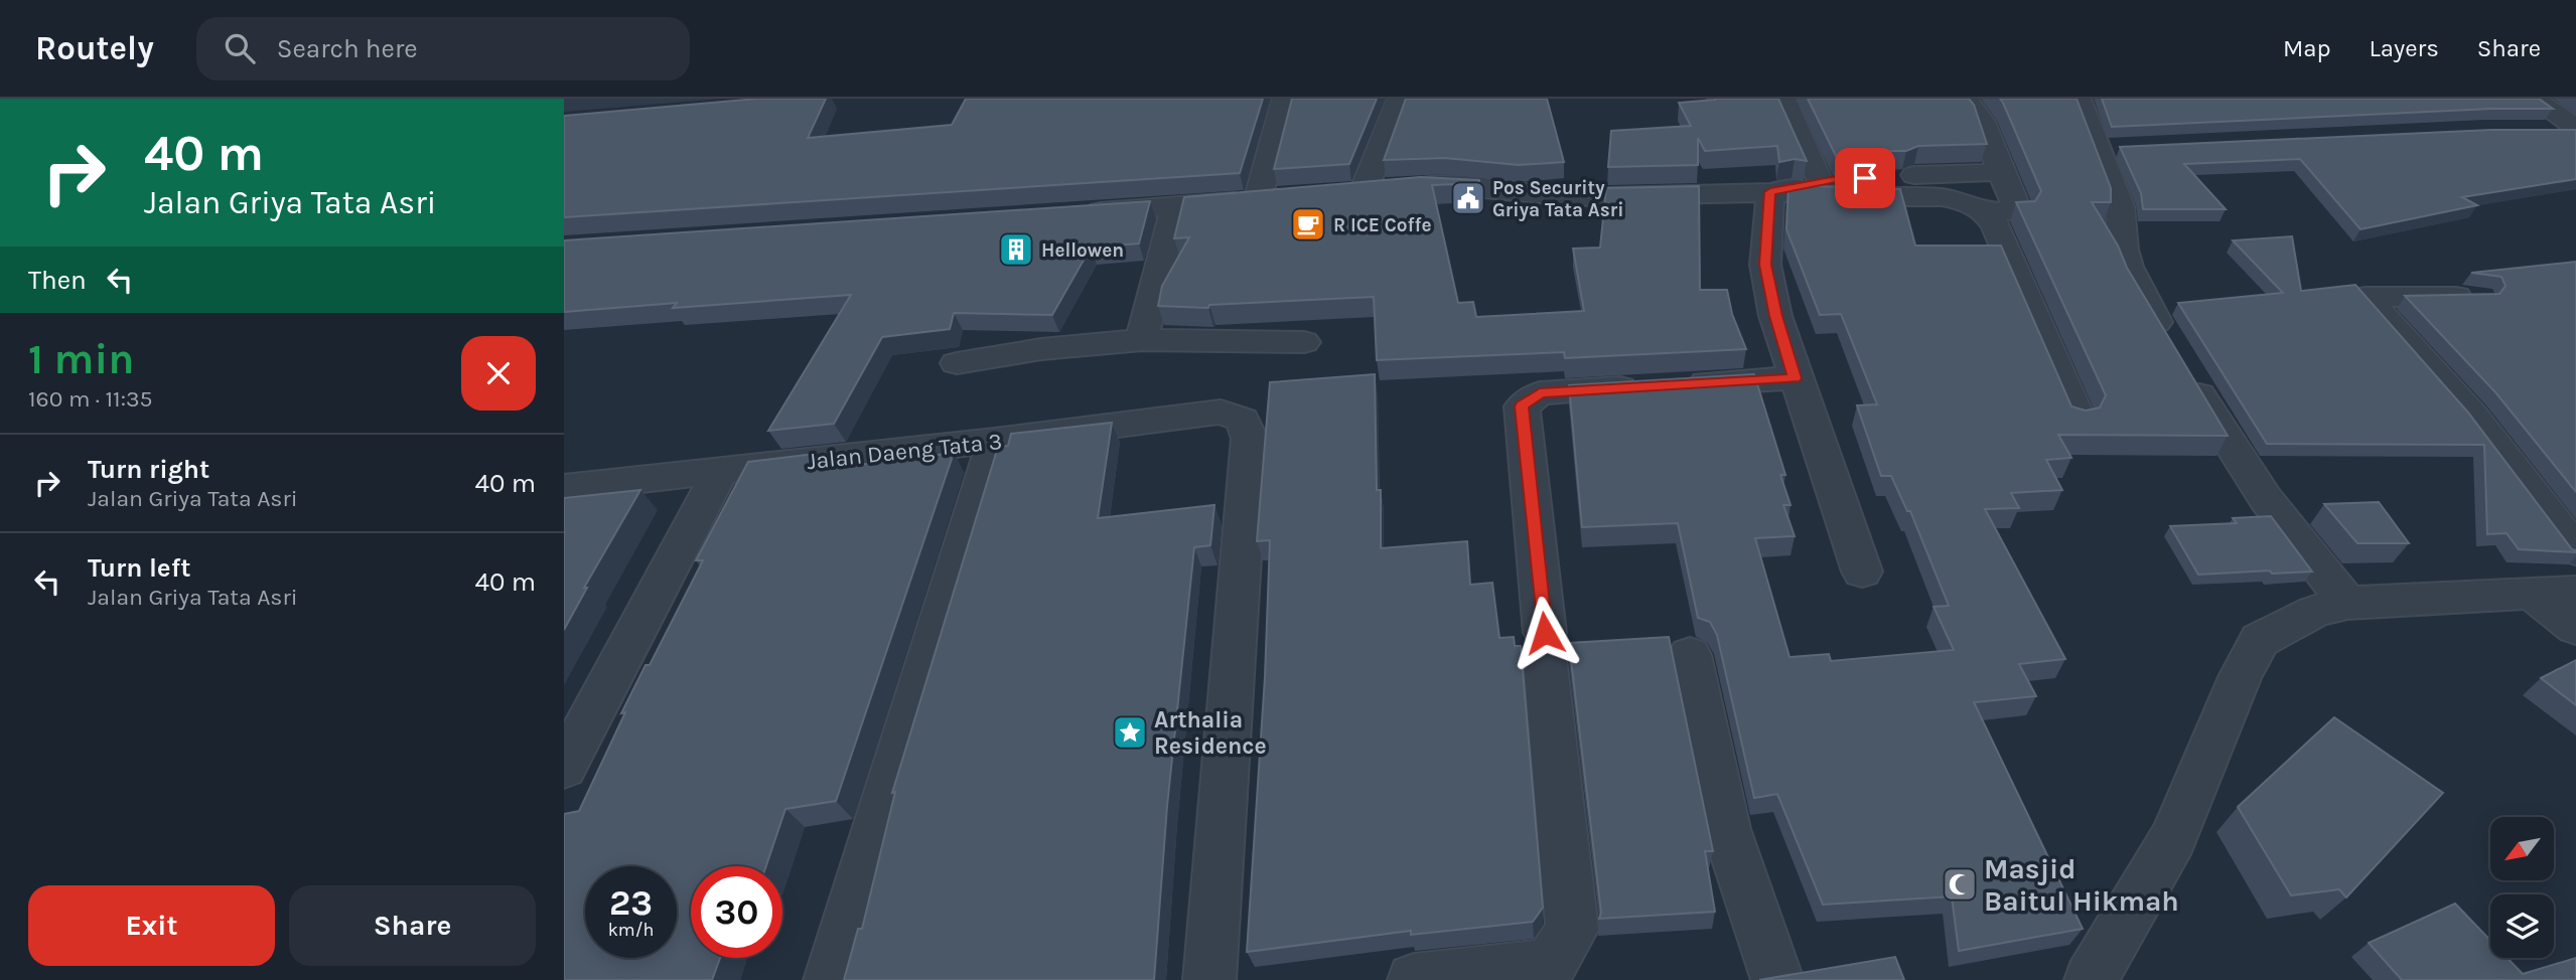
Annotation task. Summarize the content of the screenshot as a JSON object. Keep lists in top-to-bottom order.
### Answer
{
  "streets": {
    "street": ["Jalan Daeng Tata 3"]
  },
  "places": {
    "public building": ["Pos Security Griya Tata Asri"],
    "cafe": ["R ICE Coffe"],
    "building": ["Hellowen"],
    "place": ["Arthalia Residence"],
    "mosque": ["Masjid Baitul Hikmah"]
  },
  "north": "bottom left",
  "page": {
    "header": "Routely",
    "search": "Search here",
    "nav": ["Map", "Layers", "Share"],
    "turn": ["40 m", "Jalan Griya Tata Asri"],
    "then": "Then",
    "heading": ["1 min", "160 m · 11:35"],
    "list": [
      {
        "name": "Turn right",
        "note": "Jalan Griya Tata Asri",
        "value": "40 m"
      },
      {
        "name": "Turn left",
        "note": "Jalan Griya Tata Asri",
        "value": "40 m"
      }
    ],
    "speed": "23 km/h",
    "limit": "30",
    "buttons": ["Exit", "Share"]
  }
}
